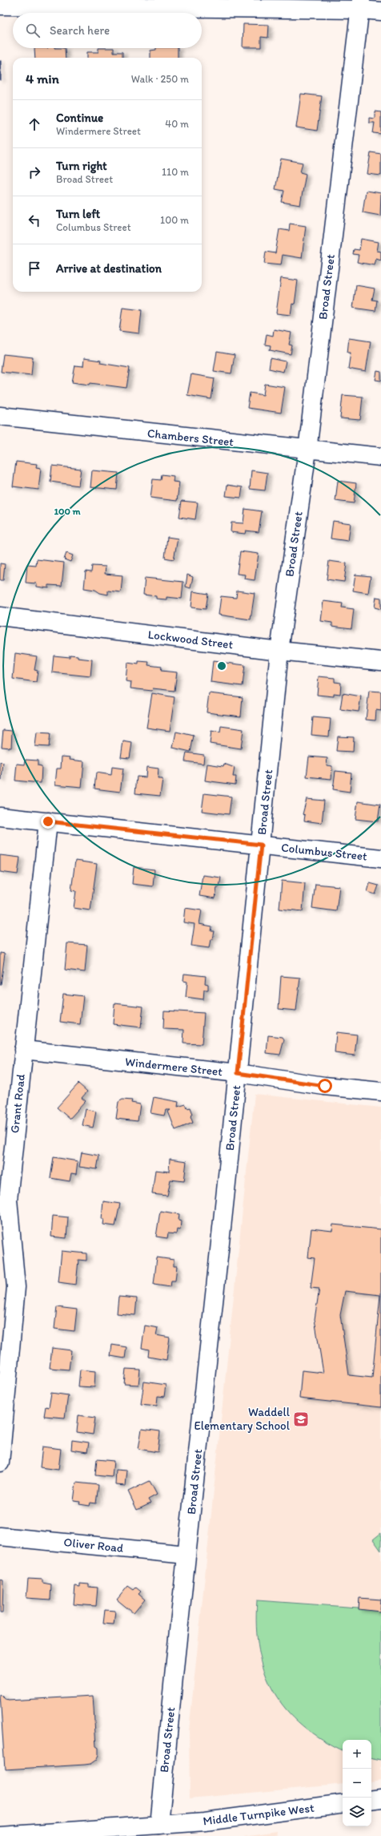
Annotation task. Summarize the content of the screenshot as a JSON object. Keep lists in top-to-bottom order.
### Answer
{
  "streets": {
    "street": [
      "Broad Street",
      "Chambers Street",
      "Lockwood Street",
      "Columbus Street",
      "Windermere Street",
      "Grant Road",
      "Oliver Road",
      "Middle Turnpike West"
    ]
  },
  "crossings": [
    ["Broad Street", "Chambers Street"],
    ["Broad Street", "Lockwood Street"],
    ["Broad Street", "Columbus Street"],
    ["Broad Street", "Windermere Street"],
    ["Broad Street", "Oliver Road"],
    ["Broad Street", "Middle Turnpike West"],
    ["Columbus Street", "Grant Road"],
    ["Windermere Street", "Grant Road"]
  ],
  "places": {
    "school or university": ["Waddell Elementary School"]
  },
  "page": {
    "search": "Search here",
    "heading": ["4 min", "Walk · 250 m"],
    "list": [
      ["Continue", "Windermere Street", "40 m"],
      ["Turn right", "Broad Street", "110 m"],
      ["Turn left", "Columbus Street", "100 m"],
      "Arrive at destination"
    ],
    "map_buttons": ["+", "−"]
  },
  "rings": ["100 m"]
}
